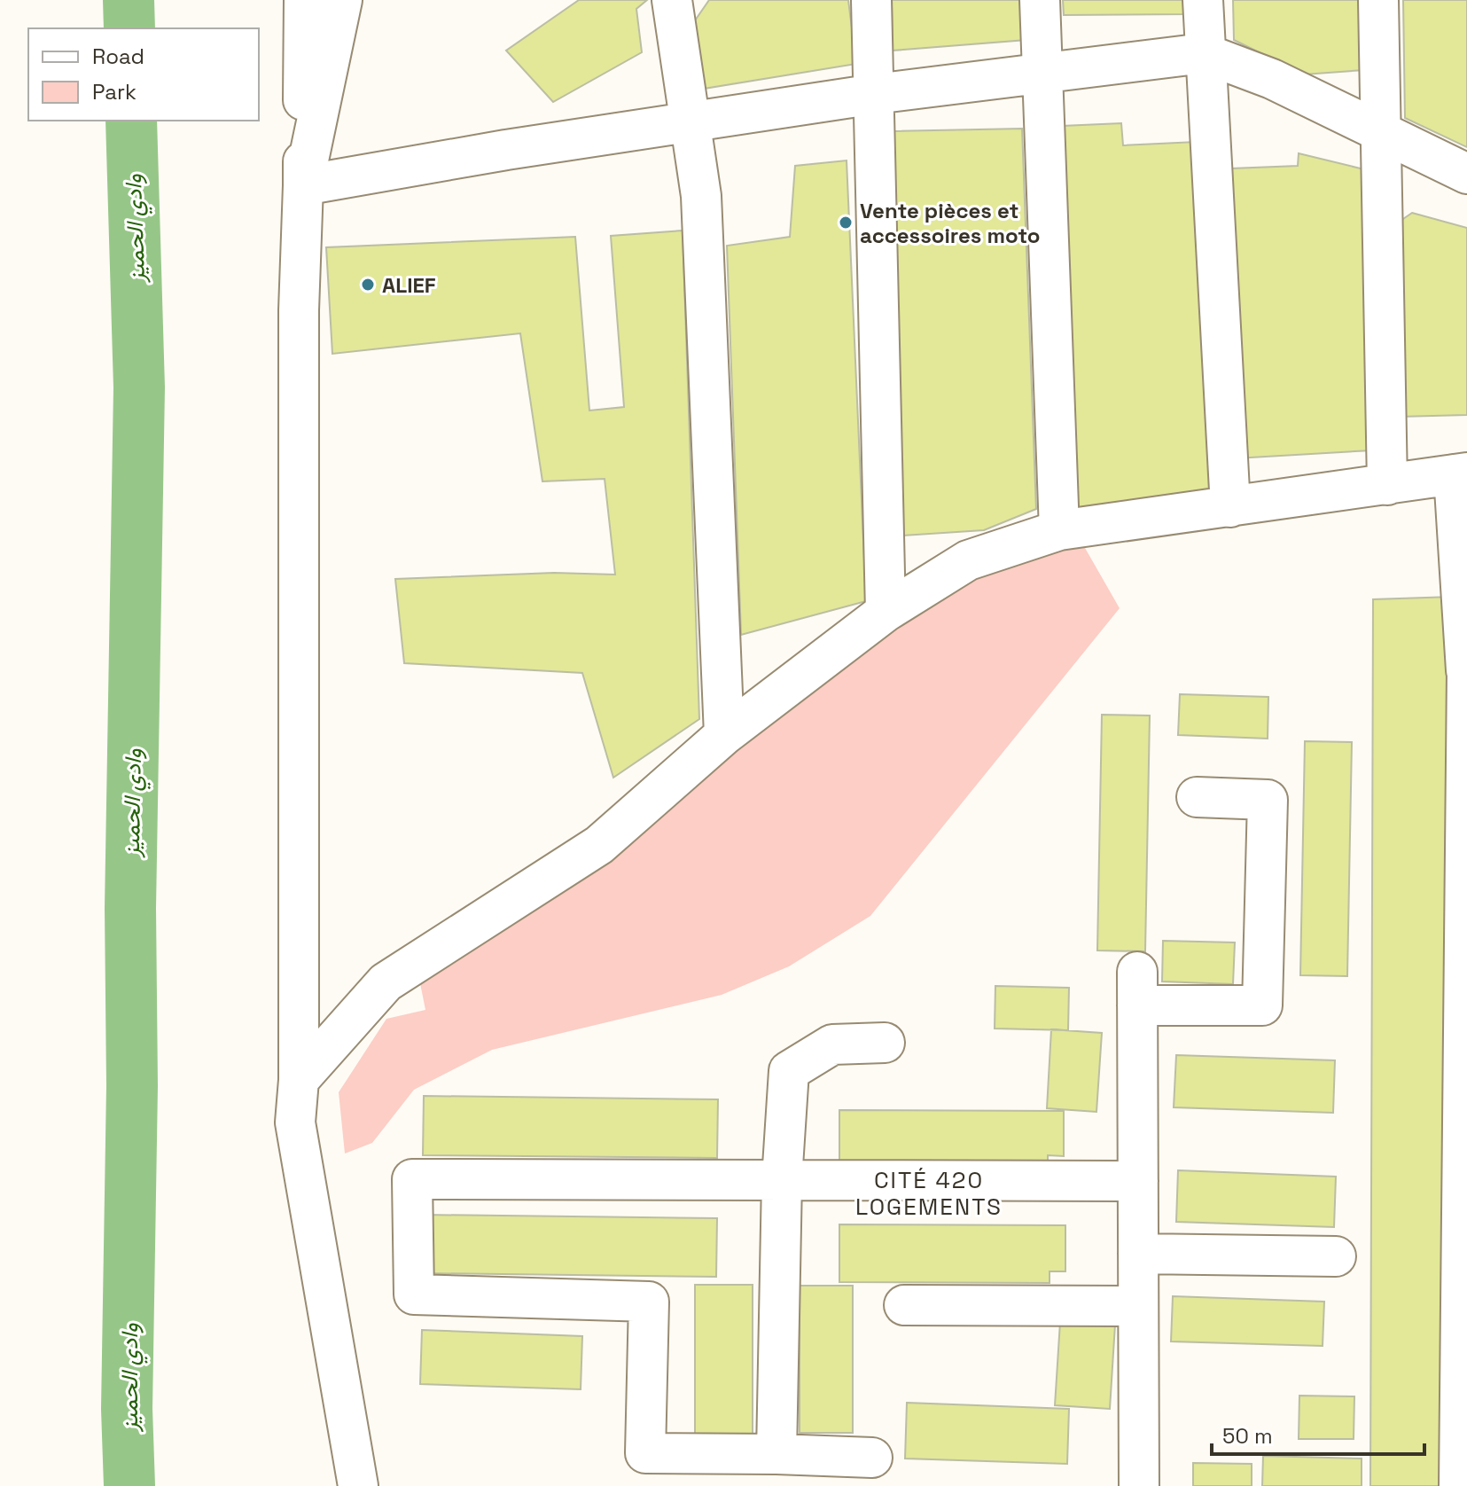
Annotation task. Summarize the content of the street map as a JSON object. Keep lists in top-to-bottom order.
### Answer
{
  "districts": ["CITÉ 420 LOGEMENTS"],
  "water": ["وادي الحميز"],
  "places": ["Vente pièces et accessoires moto", "ALIEF"],
  "legend": ["Road", "Park"],
  "scale_bar": "50 m"
}
